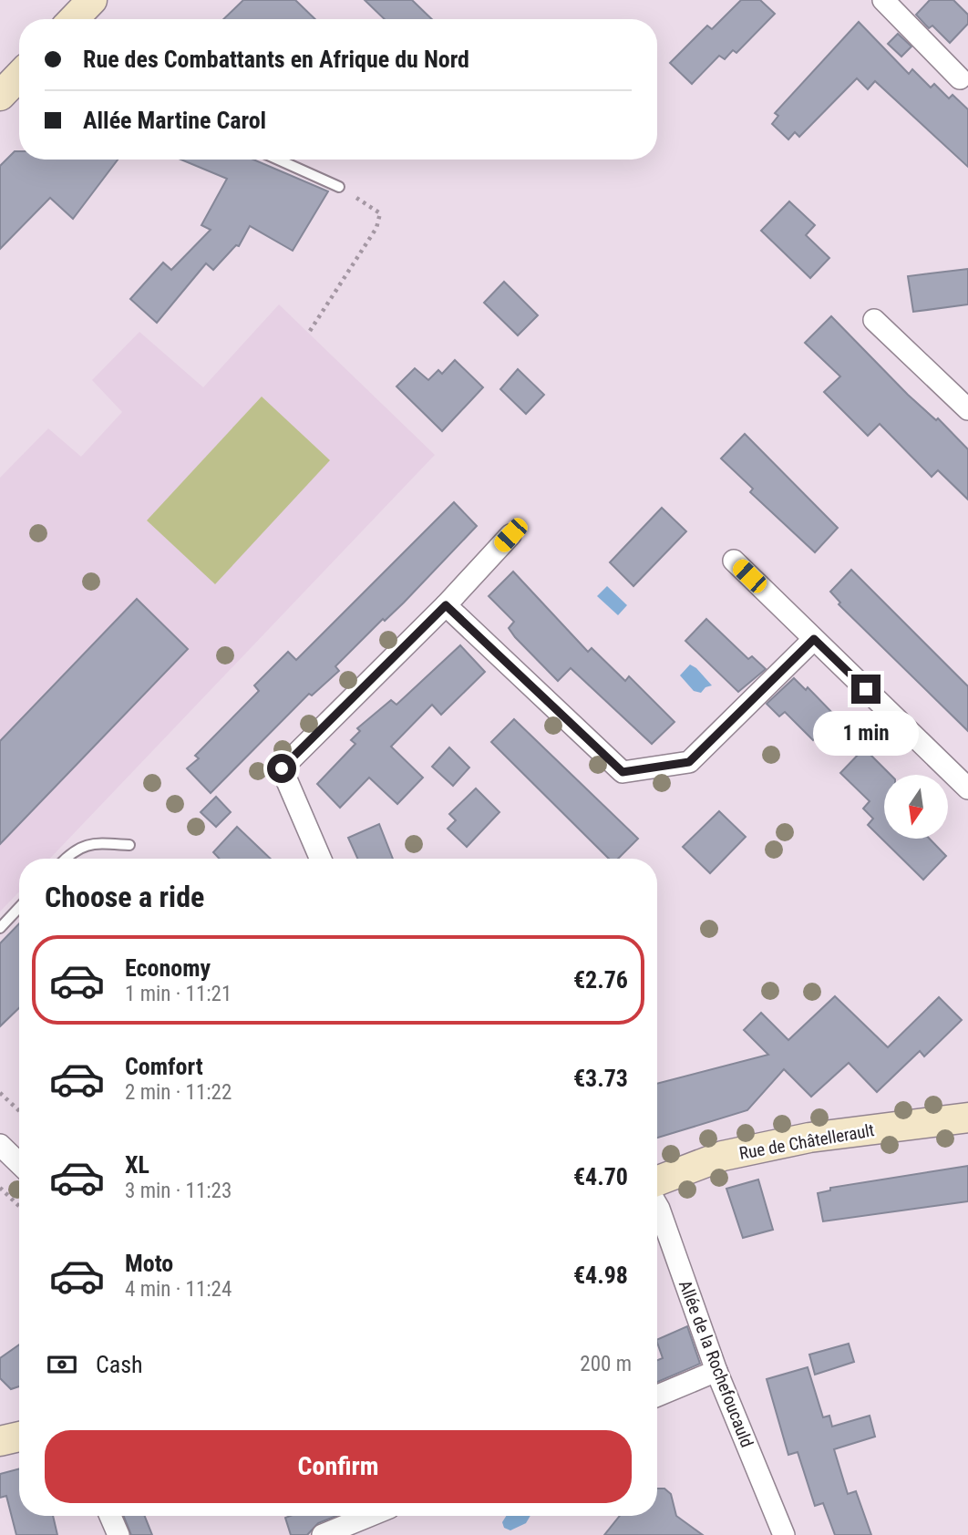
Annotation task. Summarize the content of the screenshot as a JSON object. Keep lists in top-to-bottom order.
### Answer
{
  "streets": {
    "main road": ["Rue de Châtellerault"],
    "street": ["Allée de la Rochefoucauld"]
  },
  "north": "bottom",
  "page": {
    "banner": ["Rue des Combattants en Afrique du Nord", "Allée Martine Carol"],
    "bubble": "1 min",
    "heading": "Choose a ride",
    "list": [
      {
        "name": "Economy",
        "note": "1 min · 11:21",
        "value": "€2.76"
      },
      {
        "name": "Comfort",
        "note": "2 min · 11:22",
        "value": "€3.73"
      },
      {
        "name": "XL",
        "note": "3 min · 11:23",
        "value": "€4.70"
      },
      {
        "name": "Moto",
        "note": "4 min · 11:24",
        "value": "€4.98"
      }
    ],
    "pay": ["Cash", "200 m"],
    "buttons": "Confirm"
  }
}
